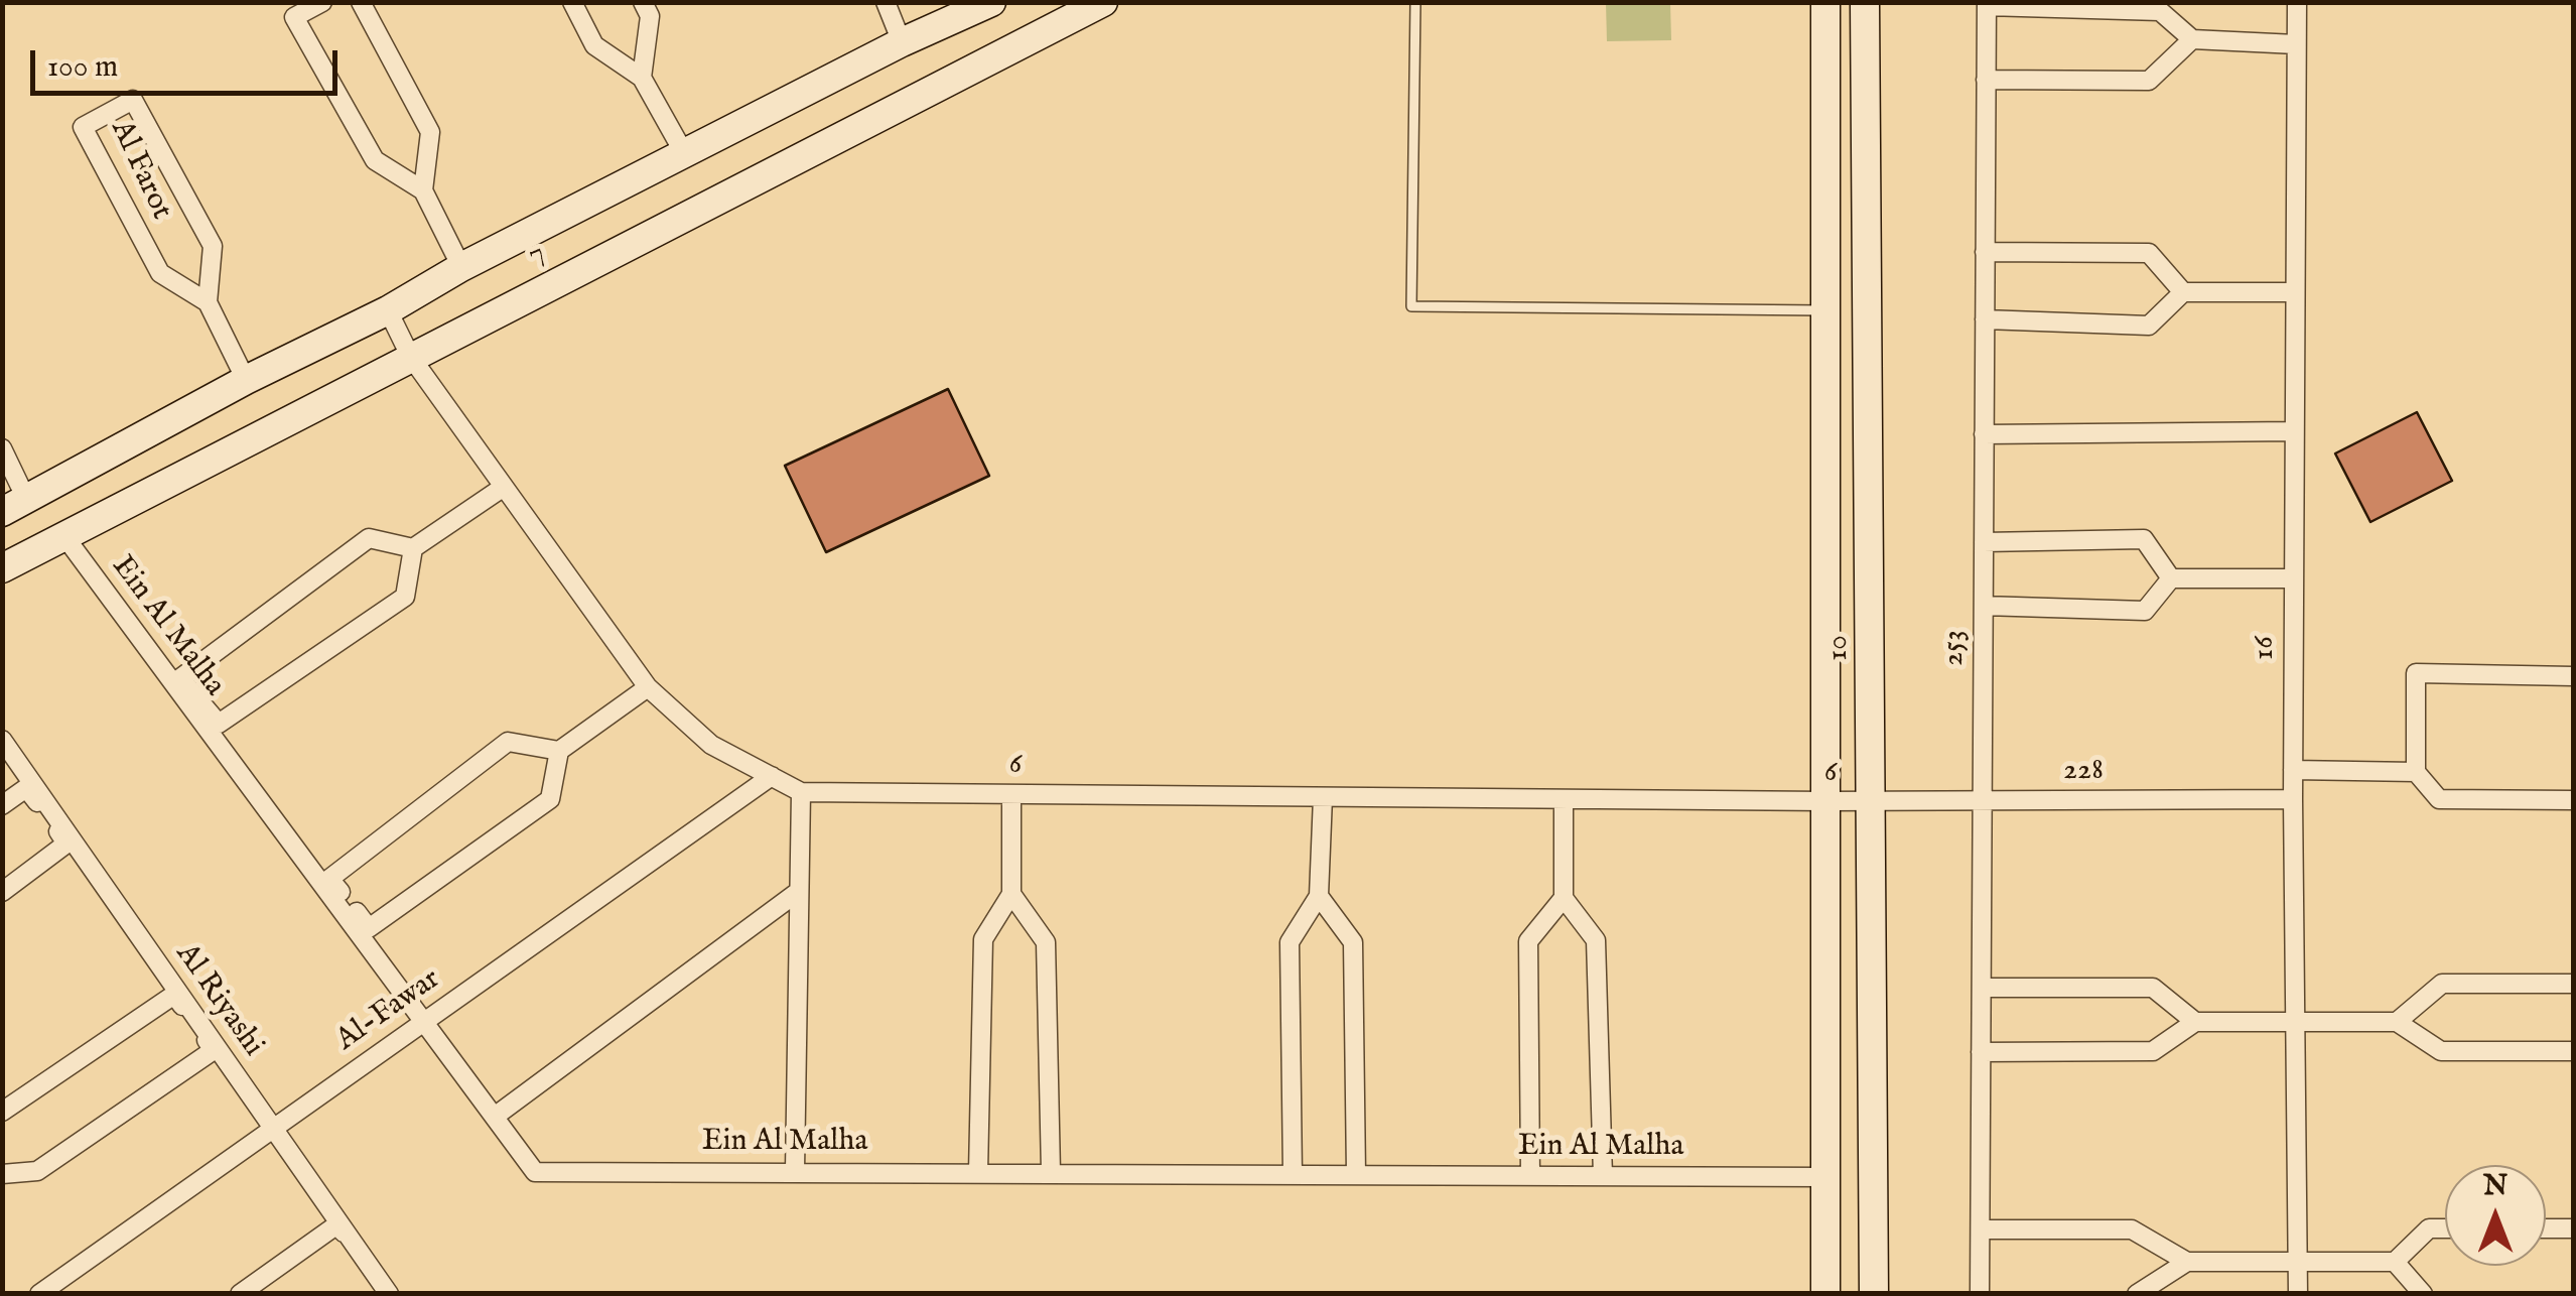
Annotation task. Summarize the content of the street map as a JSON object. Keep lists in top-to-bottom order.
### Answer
{
  "streets": {
    "street": [
      "Al Farot",
      "7",
      "Ein Al Malha",
      "10",
      "253",
      "16",
      "6",
      "228",
      "Al Riyashi",
      "Al-Fawar"
    ]
  },
  "crossings": [
    ["7", "Ein Al Malha"],
    ["7", "6"],
    ["Ein Al Malha", "10"],
    ["Ein Al Malha", "Al-Fawar"],
    ["10", "6"],
    ["10", "228"],
    ["253", "228"],
    ["16", "228"],
    ["6", "228"],
    ["6", "Al-Fawar"],
    ["Al Riyashi", "Al-Fawar"]
  ],
  "scale_bar": "100 m",
  "north": "top"
}
